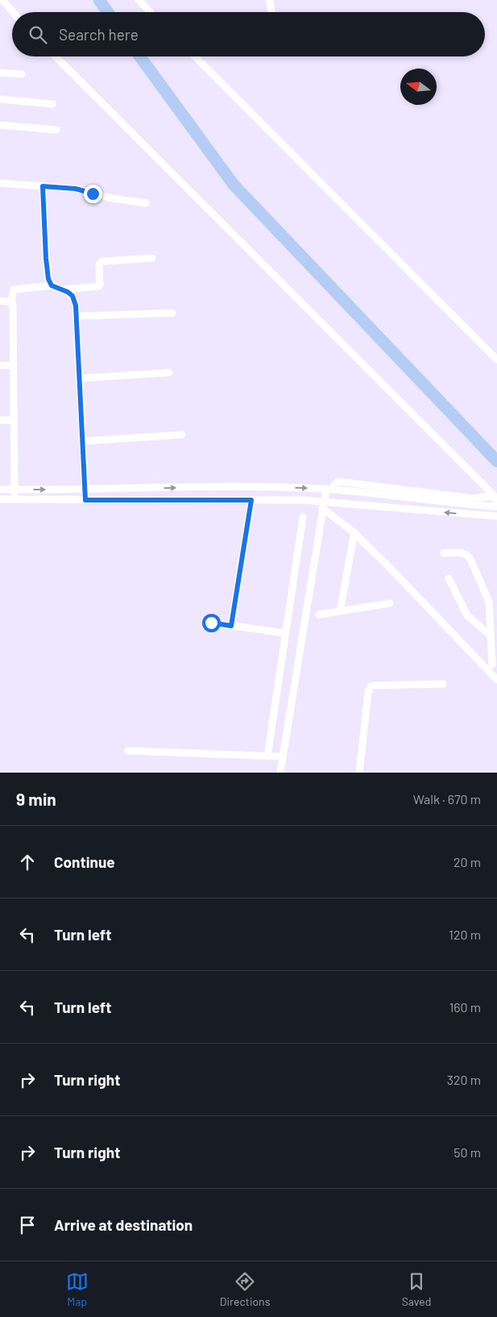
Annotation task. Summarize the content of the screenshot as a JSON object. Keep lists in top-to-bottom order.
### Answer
{
  "north": "left",
  "page": {
    "search": "Search here",
    "heading": ["9 min", "Walk · 670 m"],
    "list": [
      ["Continue", "20 m"],
      ["Turn left", "120 m"],
      ["Turn left", "160 m"],
      ["Turn right", "320 m"],
      ["Turn right", "50 m"],
      "Arrive at destination"
    ],
    "nav": ["Map", "Directions", "Saved"]
  }
}
